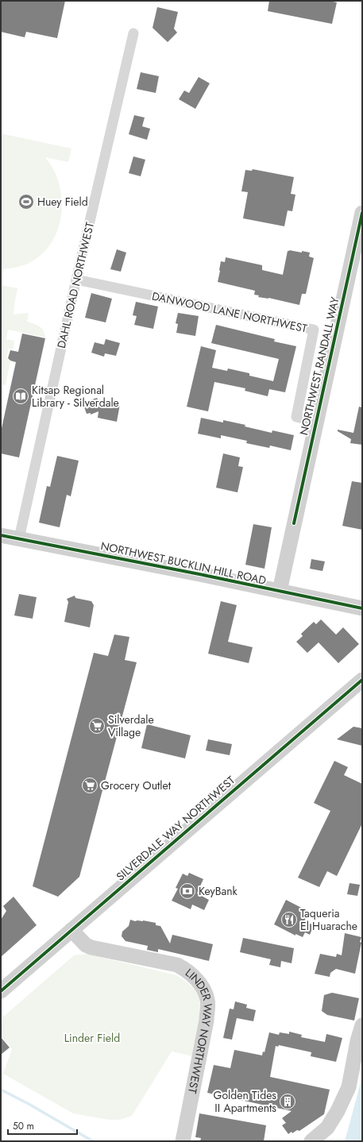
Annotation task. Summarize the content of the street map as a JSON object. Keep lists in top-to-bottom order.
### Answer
{
  "streets": {
    "main road": [
      "NORTHWEST RANDALL WAY",
      "NORTHWEST BUCKLIN HILL ROAD",
      "SILVERDALE WAY NORTHWEST",
      "LINDER WAY NORTHWEST"
    ],
    "street": ["DAHL ROAD NORTHWEST", "DANWOOD LANE NORTHWEST"]
  },
  "crossings": [
    ["DAHL ROAD NORTHWEST", "DANWOOD LANE NORTHWEST"],
    ["DAHL ROAD NORTHWEST", "NORTHWEST BUCKLIN HILL ROAD"],
    ["DANWOOD LANE NORTHWEST", "NORTHWEST RANDALL WAY"],
    ["NORTHWEST RANDALL WAY", "NORTHWEST BUCKLIN HILL ROAD"],
    ["SILVERDALE WAY NORTHWEST", "LINDER WAY NORTHWEST"]
  ],
  "parks": ["Linder Field"],
  "places": {
    "sports": ["Huey Field"],
    "library": ["Kitsap Regional Library - Silverdale"],
    "supermarket": ["Silverdale Village", "Grocery Outlet"],
    "bank": ["KeyBank"],
    "restaurant": ["Taqueria El Huarache"],
    "building": ["Golden Tides II Apartments"]
  },
  "scale_bar": "50 m"
}
